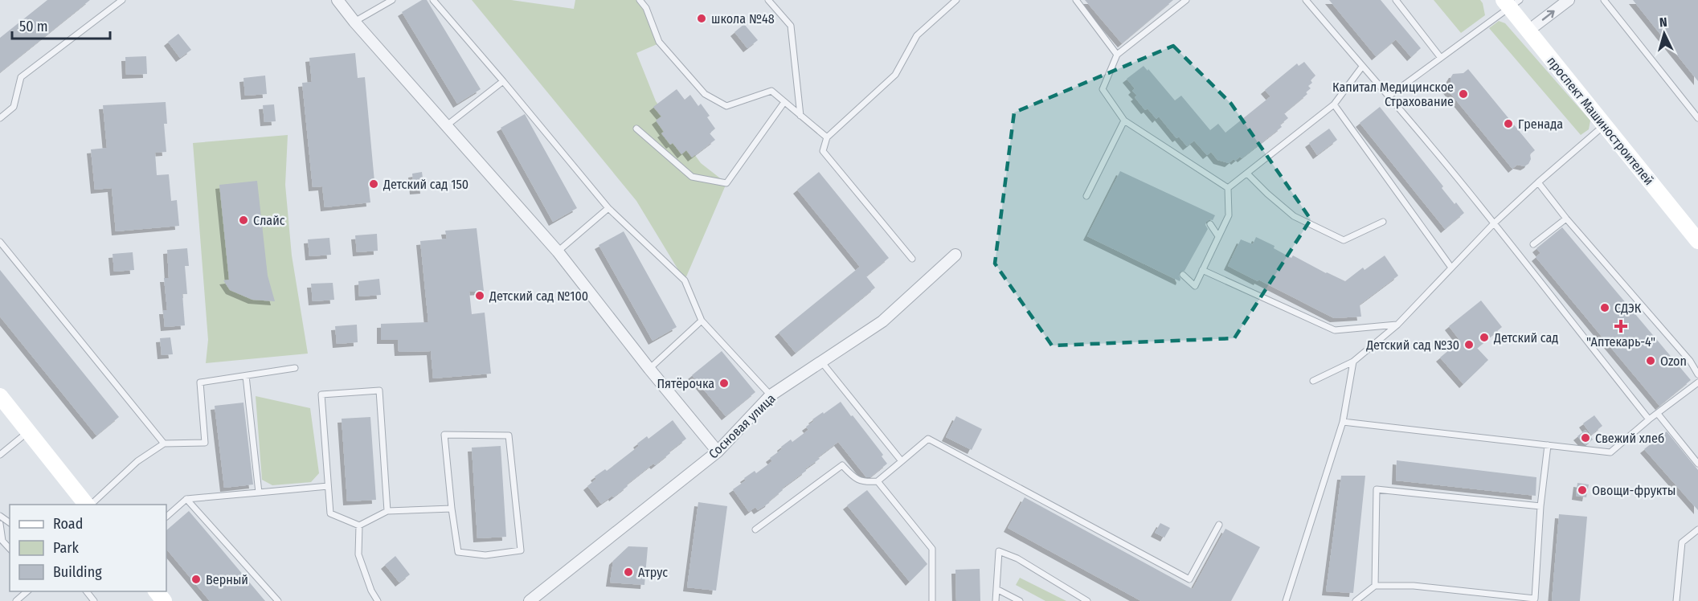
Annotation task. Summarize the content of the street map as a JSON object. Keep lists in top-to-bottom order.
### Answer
{
  "streets": {
    "street": ["проспект Машиностроителей", "Сосновая улица"]
  },
  "places": {
    "other": [
      "школа №48",
      "Капитал Медицинское Страхование",
      "Гренада",
      "Детский сад 150",
      "Слайс",
      "Детский сад №100",
      "СДЭК",
      "Детский сад",
      "Детский сад №30",
      "Ozon",
      "Пятёрочка",
      "Свежий хлеб",
      "Овощи-фрукты",
      "Атрус",
      "Верный"
    ],
    "health": ["\"Аптекарь-4\""]
  },
  "legend": ["Road", "Park", "Building"],
  "scale_bar": "50 m",
  "north": "top"
}
